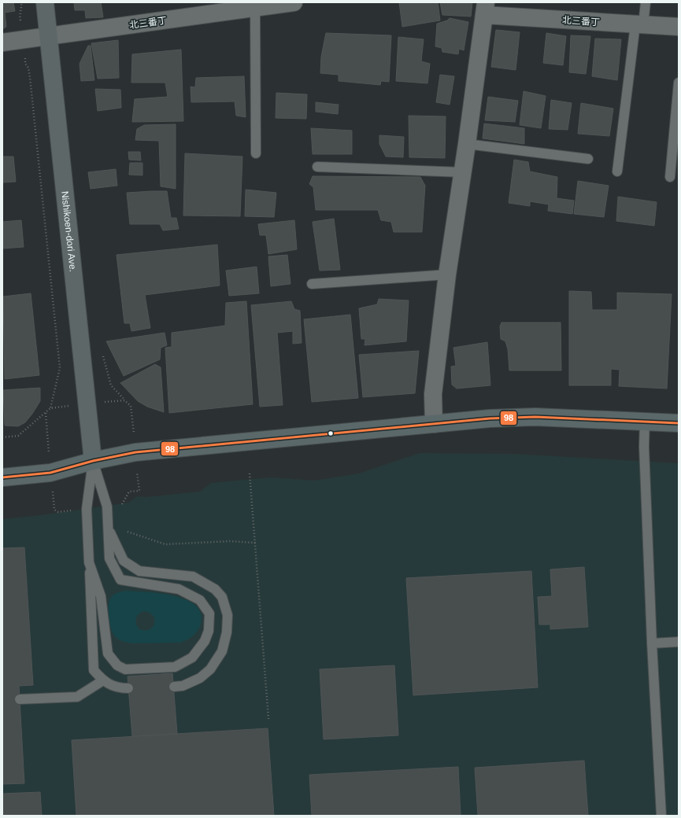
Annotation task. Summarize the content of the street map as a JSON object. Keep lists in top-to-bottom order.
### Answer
{
  "streets": {
    "street": ["北三番丁", "Nishikoen-dori Ave."]
  },
  "crossings": [
    ["北三番丁", "Nishikoen-dori Ave."]
  ],
  "lines": ["transit line 98"]
}
